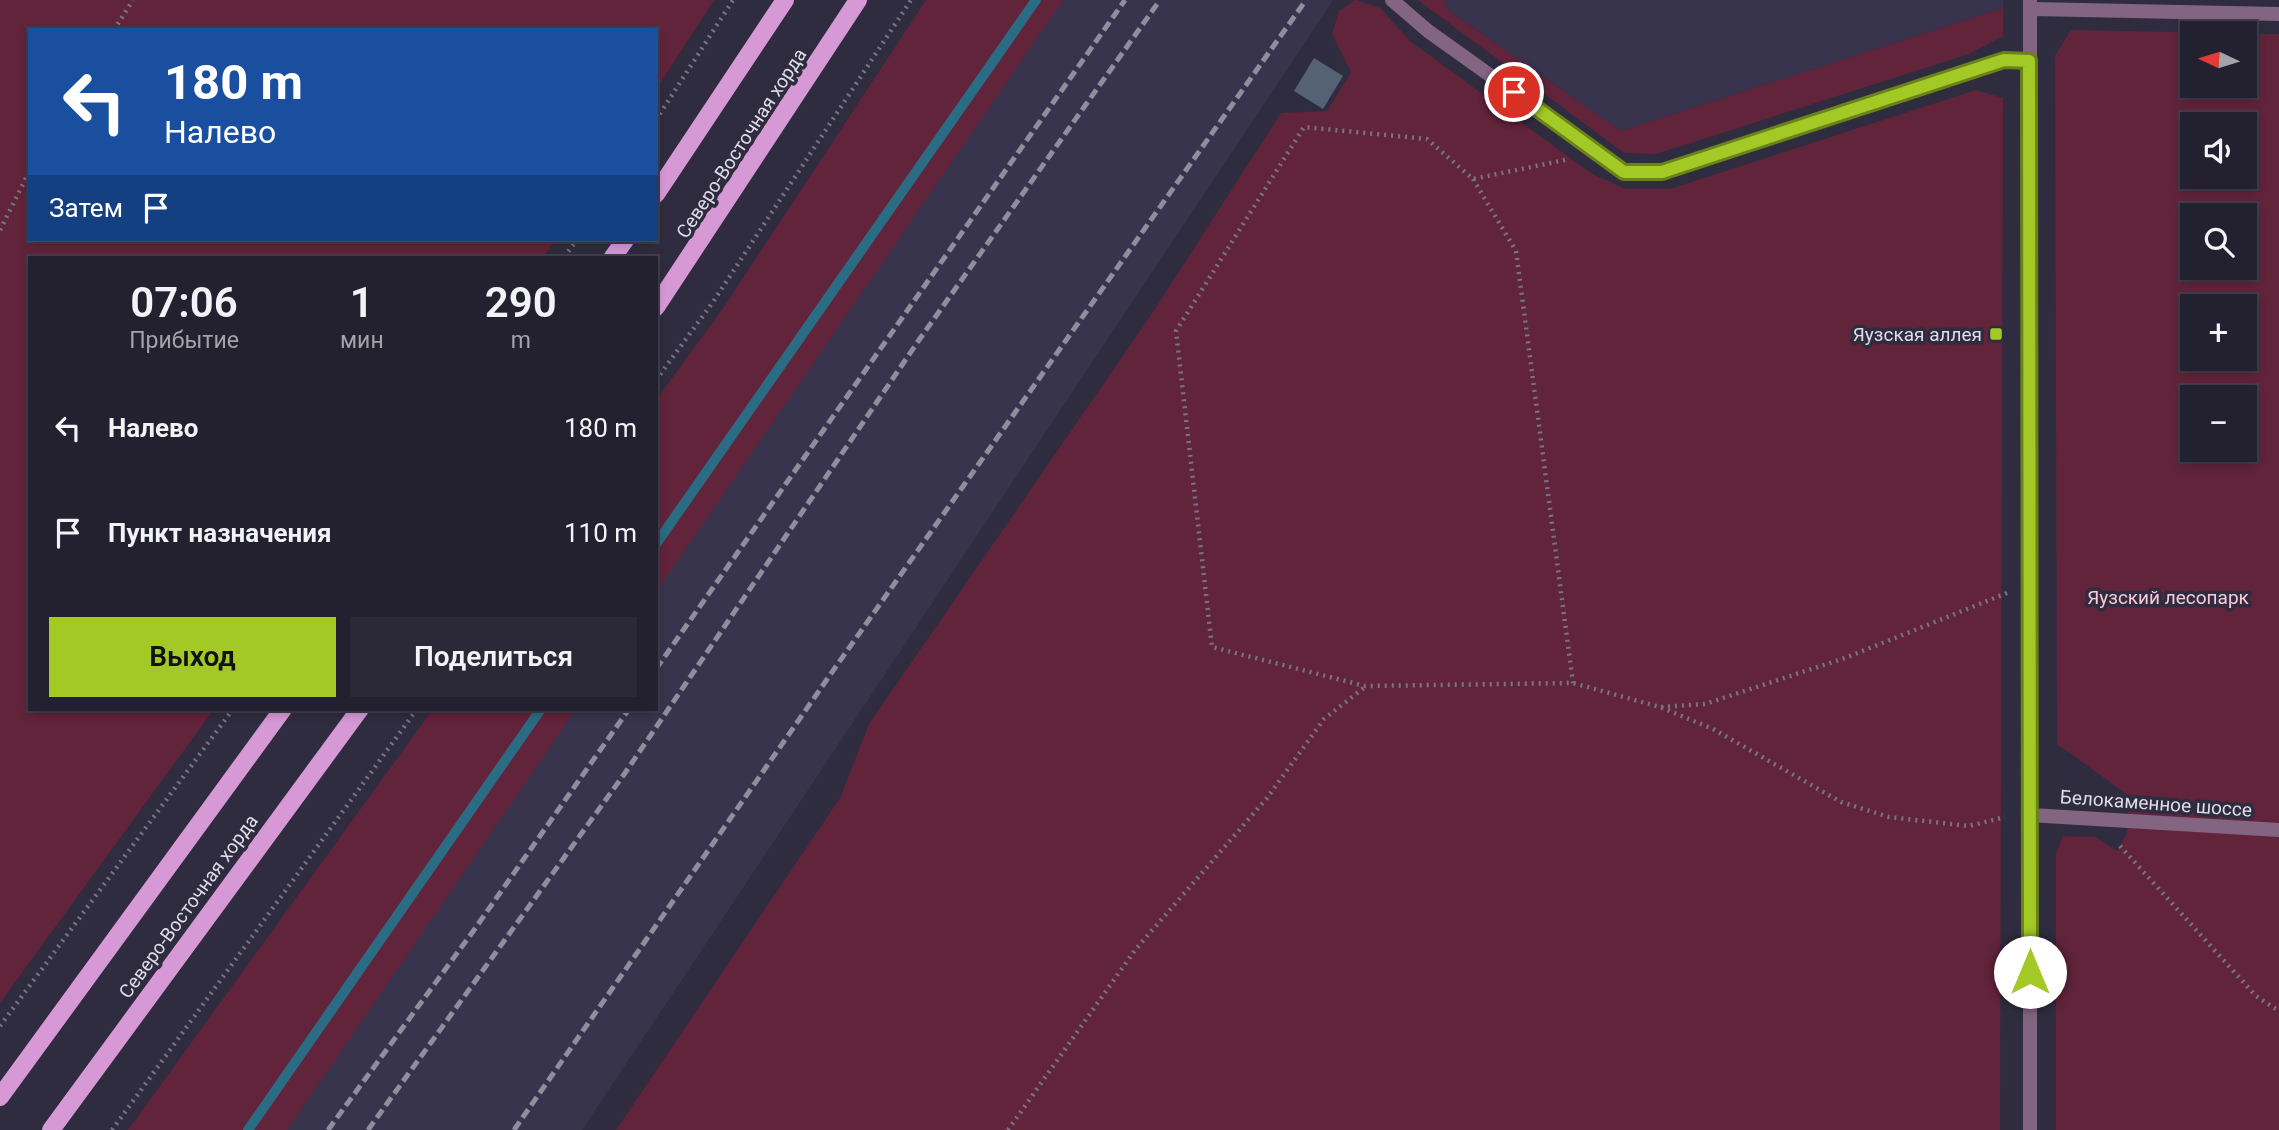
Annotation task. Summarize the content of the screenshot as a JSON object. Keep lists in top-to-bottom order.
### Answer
{
  "streets": {
    "main road": ["Северо-Восточная хорда"],
    "street": ["Белокаменное шоссе"]
  },
  "parks": ["Яузский лесопарк"],
  "places": {
    "transit": ["Яузская аллея"]
  },
  "north": "left",
  "page": {
    "map_buttons": ["+", "−"],
    "turn": ["180 m", "Налево"],
    "then": "Затем",
    "eta": [
      "07:06",
      "Прибытие",
      "1",
      "мин",
      "290",
      "m"
    ],
    "list": [
      {
        "name": "Налево",
        "value": "180 m"
      },
      {
        "name": "Пункт назначения",
        "value": "110 m"
      }
    ],
    "buttons": ["Выход", "Поделиться"]
  }
}
